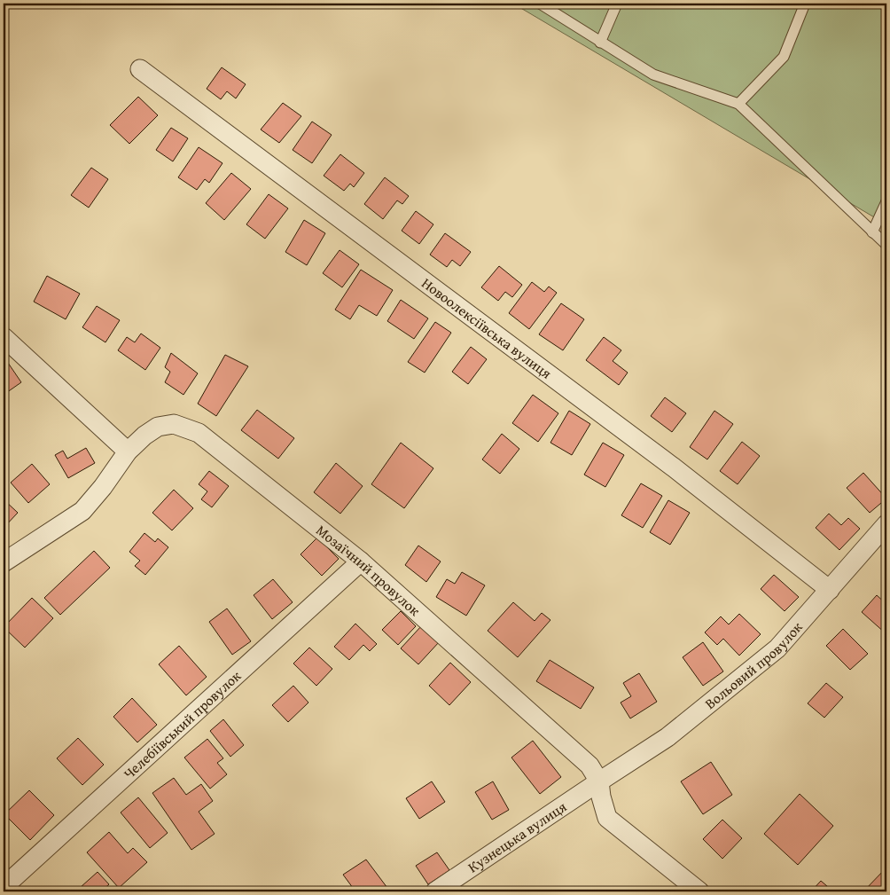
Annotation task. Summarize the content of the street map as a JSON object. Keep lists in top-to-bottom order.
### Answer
{
  "streets": {
    "street": [
      "Новоолексіївська вулиця",
      "Мозаїчний провулок",
      "Вольовий провулок",
      "Челебіївський провулок",
      "Кузнецька вулиця"
    ]
  },
  "crossings": [
    ["Новоолексіївська вулиця", "Вольовий провулок"],
    ["Мозаїчний провулок", "Вольовий провулок"],
    ["Мозаїчний провулок", "Челебіївський провулок"],
    ["Мозаїчний провулок", "Кузнецька вулиця"],
    ["Вольовий провулок", "Кузнецька вулиця"]
  ]
}
